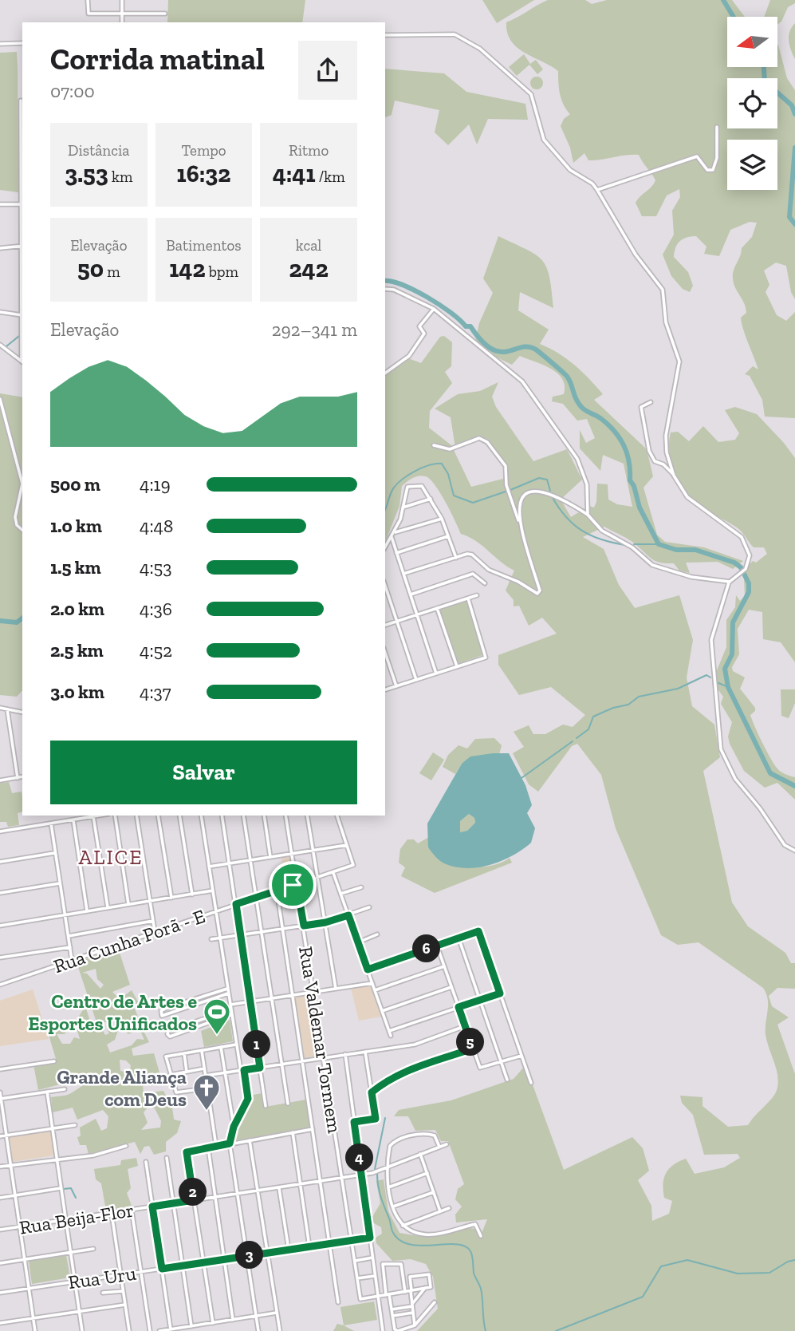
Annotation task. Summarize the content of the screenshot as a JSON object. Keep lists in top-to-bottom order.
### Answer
{
  "streets": {
    "street": [
      "Rua Cunha Porã - E",
      "Rua Valdemar Tormem",
      "Rua Beija-Flor",
      "Rua Uru"
    ]
  },
  "crossings": [
    ["Rua Cunha Porã - E", "Rua Valdemar Tormem"],
    ["Rua Valdemar Tormem", "Rua Beija-Flor"],
    ["Rua Valdemar Tormem", "Rua Uru"]
  ],
  "districts": ["ALICE"],
  "places": {
    "sports": ["Centro de Artes e Esportes Unificados"],
    "church": ["Grande Aliança com Deus"]
  },
  "north": "left",
  "page": {
    "heading": ["Corrida matinal", "07:00"],
    "stats": [
      ["Distância", "3.53 km"],
      ["Tempo", "16:32"],
      ["Ritmo", "4:41 /km"],
      ["Elevação", "50 m"],
      ["Batimentos", "142 bpm"],
      ["kcal", "242"]
    ],
    "chart": ["Elevação", "292–341 m"],
    "list": [
      {
        "name": "500 m",
        "note": "4:19"
      },
      {
        "name": "1.0 km",
        "note": "4:48"
      },
      {
        "name": "1.5 km",
        "note": "4:53"
      },
      {
        "name": "2.0 km",
        "note": "4:36"
      },
      {
        "name": "2.5 km",
        "note": "4:52"
      },
      {
        "name": "3.0 km",
        "note": "4:37"
      }
    ],
    "buttons": "Salvar",
    "pins": [
      "6",
      "5",
      "1",
      "4",
      "2",
      "3"
    ]
  }
}
